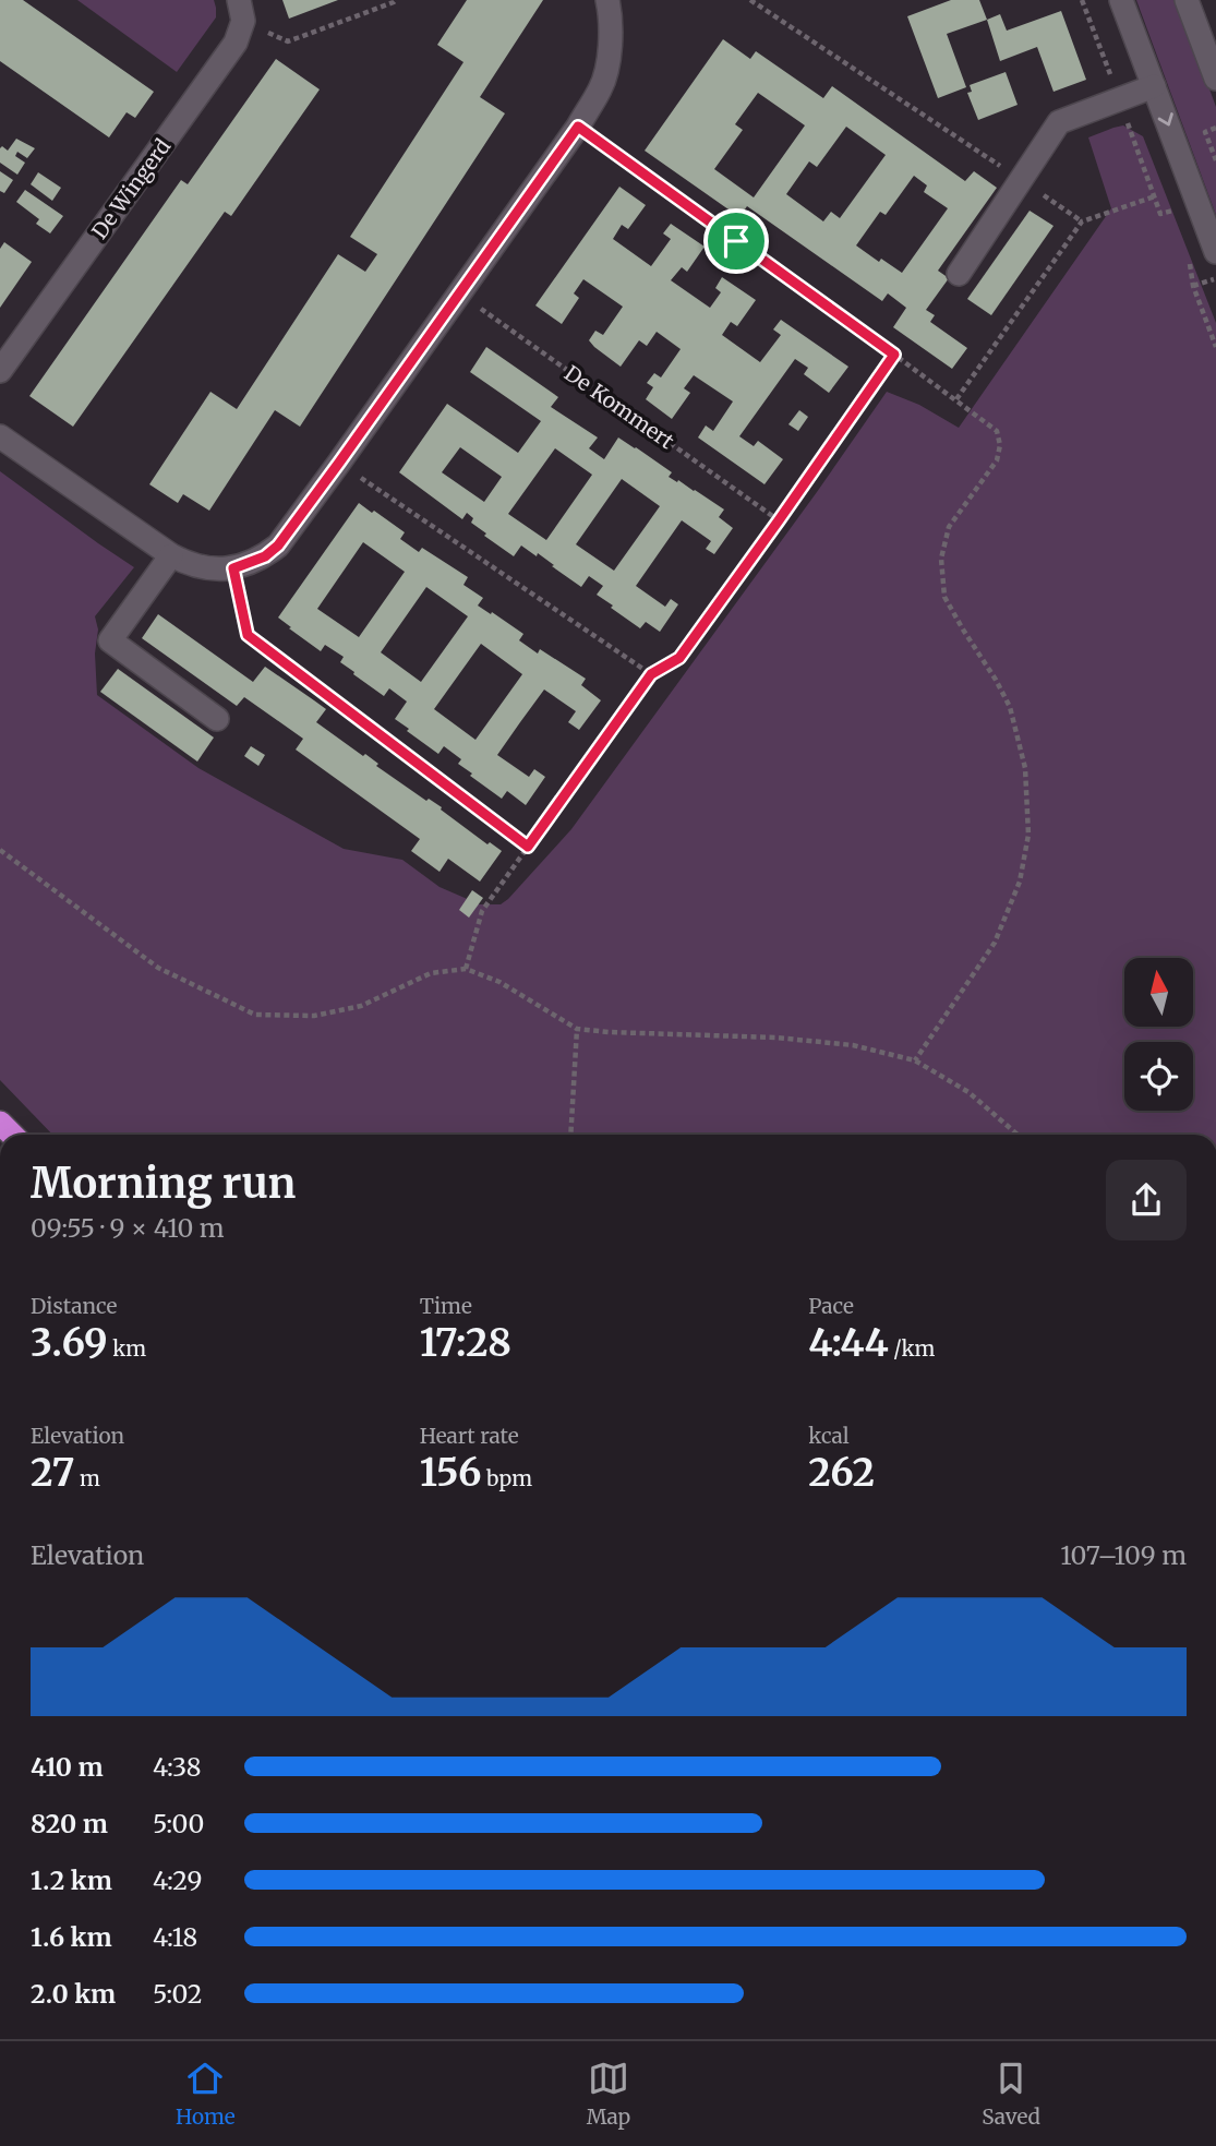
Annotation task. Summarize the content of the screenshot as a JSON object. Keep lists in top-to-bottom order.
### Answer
{
  "streets": {
    "street": ["De Wingerd"],
    "path": ["De Kommert"]
  },
  "north": "top",
  "page": {
    "heading": ["Morning run", "09:55 · 9 × 410 m"],
    "stats": [
      ["Distance", "3.69 km"],
      ["Time", "17:28"],
      ["Pace", "4:44 /km"],
      ["Elevation", "27 m"],
      ["Heart rate", "156 bpm"],
      ["kcal", "262"]
    ],
    "chart": ["Elevation", "107–109 m"],
    "list": [
      {
        "name": "410 m",
        "note": "4:38"
      },
      {
        "name": "820 m",
        "note": "5:00"
      },
      {
        "name": "1.2 km",
        "note": "4:29"
      },
      {
        "name": "1.6 km",
        "note": "4:18"
      },
      {
        "name": "2.0 km",
        "note": "5:02"
      }
    ],
    "tabs": ["Home", "Map", "Saved"]
  }
}
